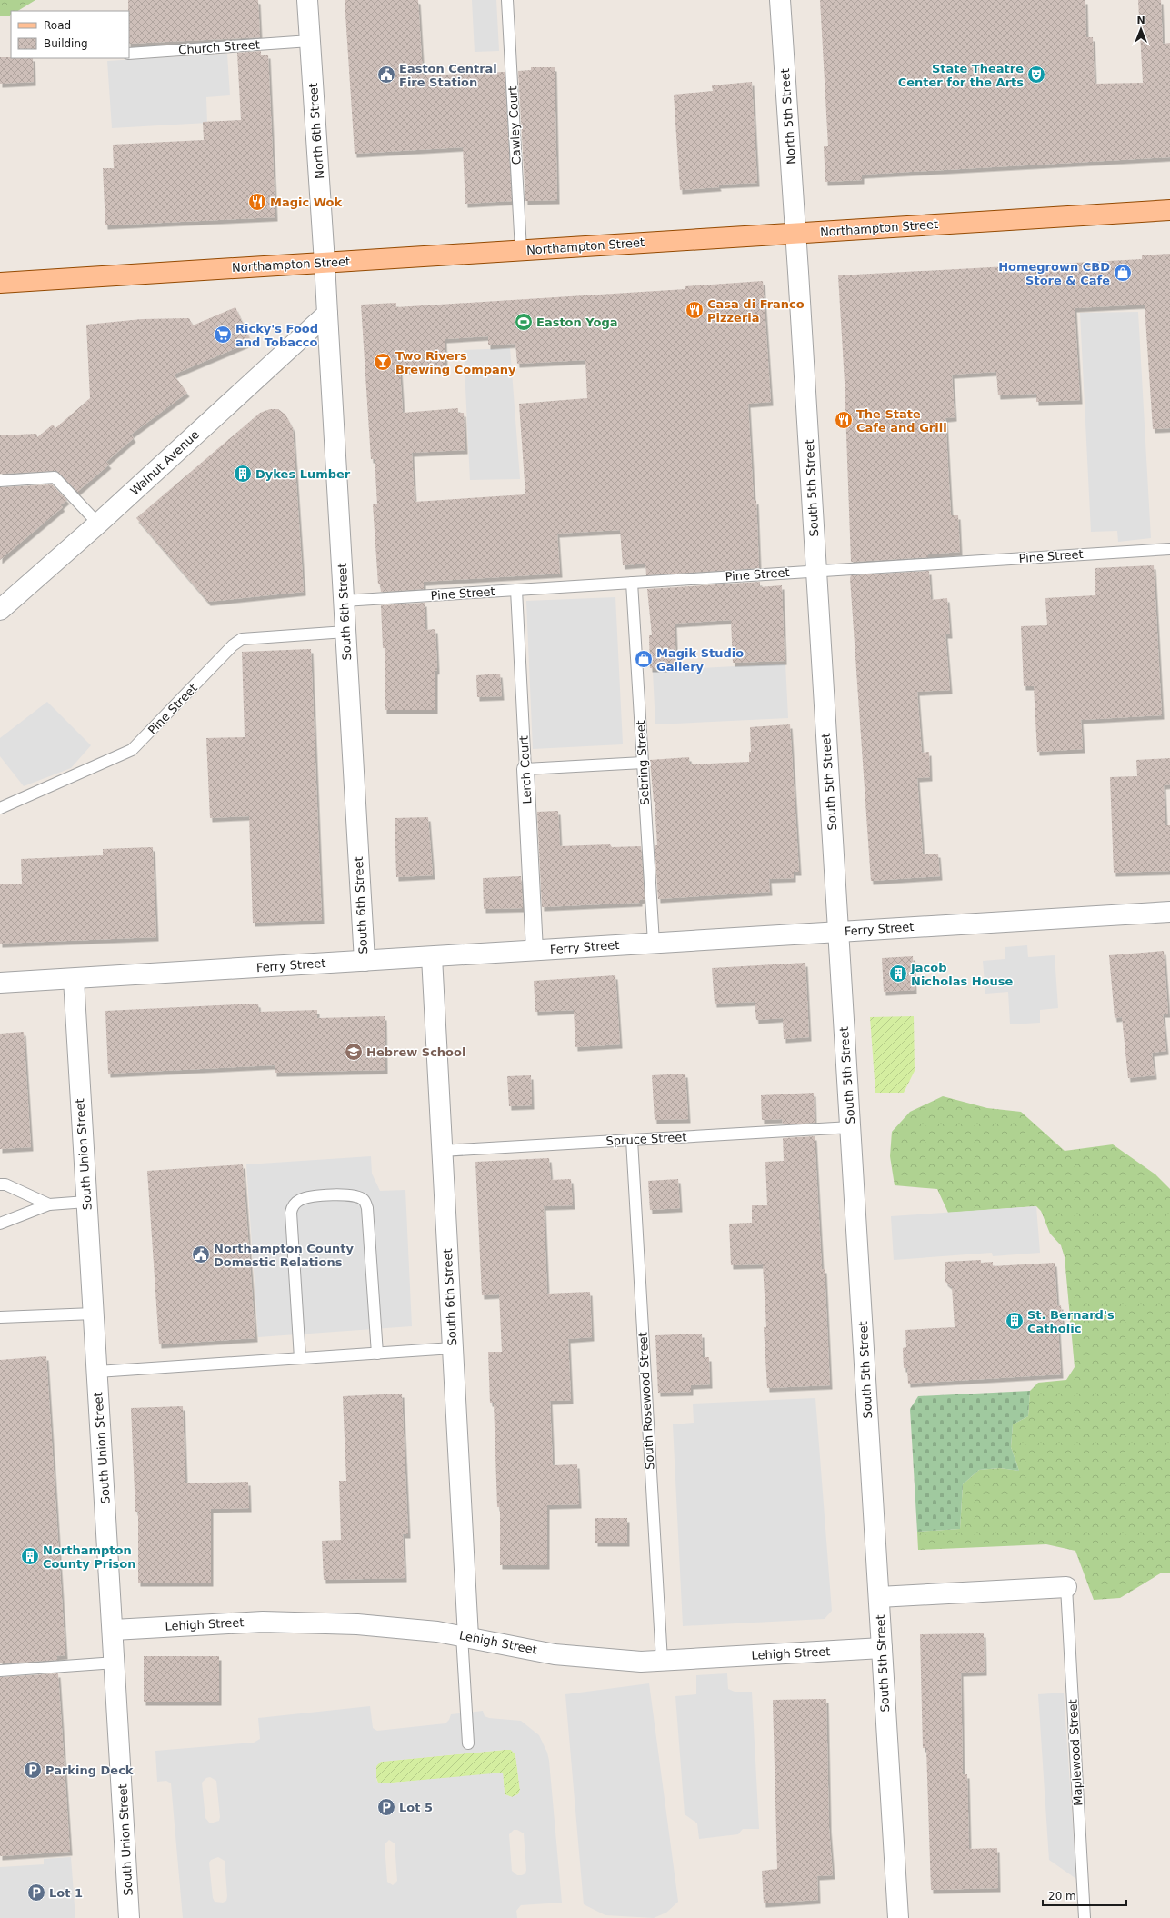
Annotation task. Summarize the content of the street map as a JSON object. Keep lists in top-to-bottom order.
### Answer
{
  "streets": {
    "main road": ["Northampton Street"],
    "street": [
      "North 5th Street",
      "North 6th Street",
      "Walnut Avenue",
      "South 5th Street",
      "South 6th Street",
      "Lerch Court",
      "Ferry Street",
      "South Union Street",
      "Lehigh Street"
    ],
    "lane": [
      "Church Street",
      "Cawley Court",
      "Pine Street",
      "Sebring Street",
      "Spruce Street",
      "South Rosewood Street",
      "Maplewood Street"
    ]
  },
  "crossings": [
    ["Church Street", "North 6th Street"],
    ["North 5th Street", "Northampton Street"],
    ["North 5th Street", "South 5th Street"],
    ["Cawley Court", "Northampton Street"],
    ["North 6th Street", "Northampton Street"],
    ["North 6th Street", "South 6th Street"],
    ["Northampton Street", "South 5th Street"],
    ["Northampton Street", "South 6th Street"],
    ["Walnut Avenue", "South 6th Street"],
    ["South 5th Street", "Pine Street"],
    ["South 5th Street", "Ferry Street"],
    ["South 5th Street", "Spruce Street"],
    ["South 5th Street", "Lehigh Street"],
    ["Pine Street", "South 6th Street"],
    ["Pine Street", "Sebring Street"],
    ["Pine Street", "Lerch Court"],
    ["South 6th Street", "Ferry Street"],
    ["South 6th Street", "Spruce Street"],
    ["South 6th Street", "Lehigh Street"],
    ["Sebring Street", "Ferry Street"],
    ["Lerch Court", "Ferry Street"],
    ["Ferry Street", "South Union Street"],
    ["Spruce Street", "South Rosewood Street"],
    ["South Union Street", "Lehigh Street"],
    ["South Rosewood Street", "Lehigh Street"]
  ],
  "places": {
    "public building": ["Easton Central Fire Station", "Northampton County Domestic Relations"],
    "theatre": ["State Theatre Center for the Arts"],
    "restaurant": ["Magic Wok", "Casa di Franco Pizzeria", "The State Cafe and Grill"],
    "shop": ["Homegrown CBD Store & Cafe", "Magik Studio Gallery"],
    "sports": ["Easton Yoga"],
    "supermarket": ["Ricky's Food and Tobacco"],
    "bar": ["Two Rivers Brewing Company"],
    "building": [
      "Dykes Lumber",
      "Jacob Nicholas House",
      "St. Bernard's Catholic",
      "Northampton County Prison"
    ],
    "school or university": ["Hebrew School"],
    "parking": ["Parking Deck", "Lot 5", "Lot 1"]
  },
  "legend": ["Road", "Building"],
  "scale_bar": "20 m",
  "north": "top"
}
